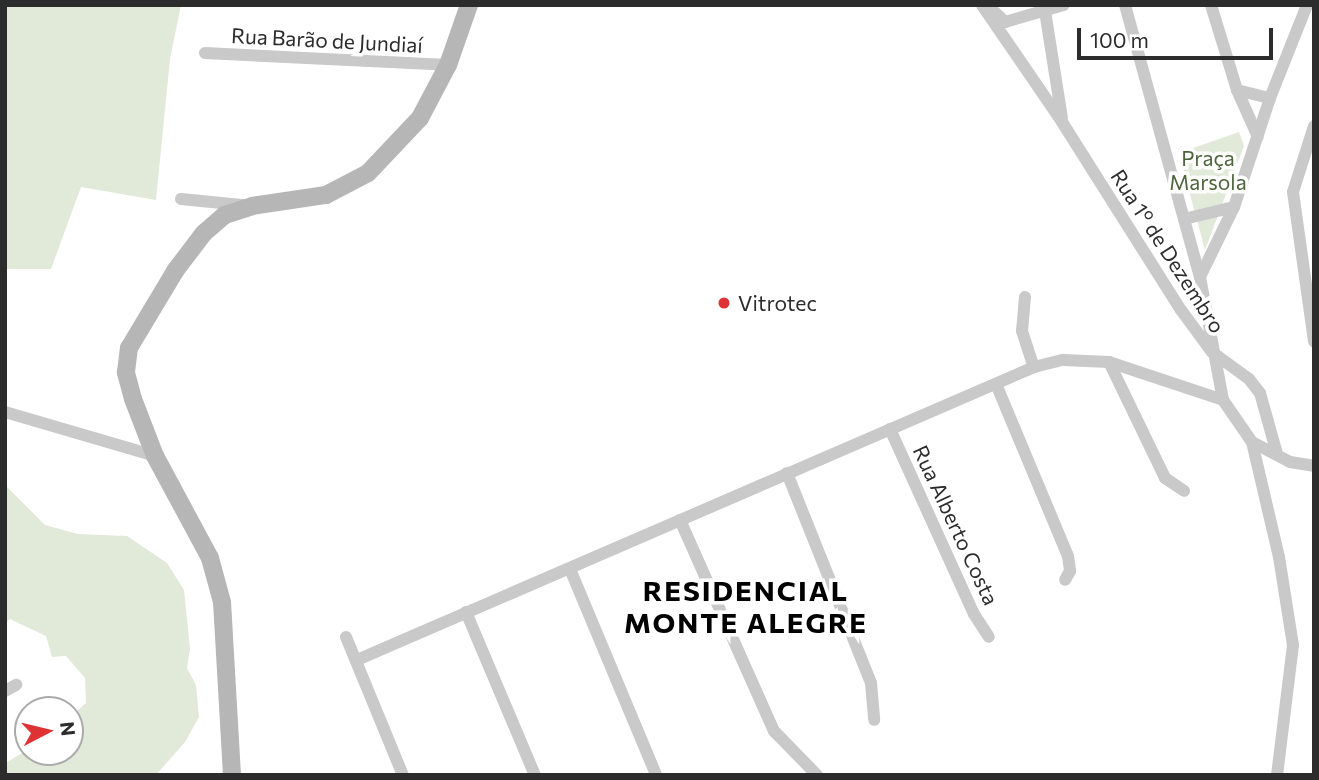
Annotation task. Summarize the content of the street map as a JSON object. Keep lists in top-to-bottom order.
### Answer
{
  "streets": {
    "street": ["Rua Barão de Jundiaí", "Rua 1º de Dezembro", "Rua Alberto Costa"]
  },
  "districts": ["RESIDENCIAL MONTE ALEGRE"],
  "parks": ["Praça Marsola"],
  "places": ["Vitrotec"],
  "scale_bar": "100 m",
  "north": "right"
}
